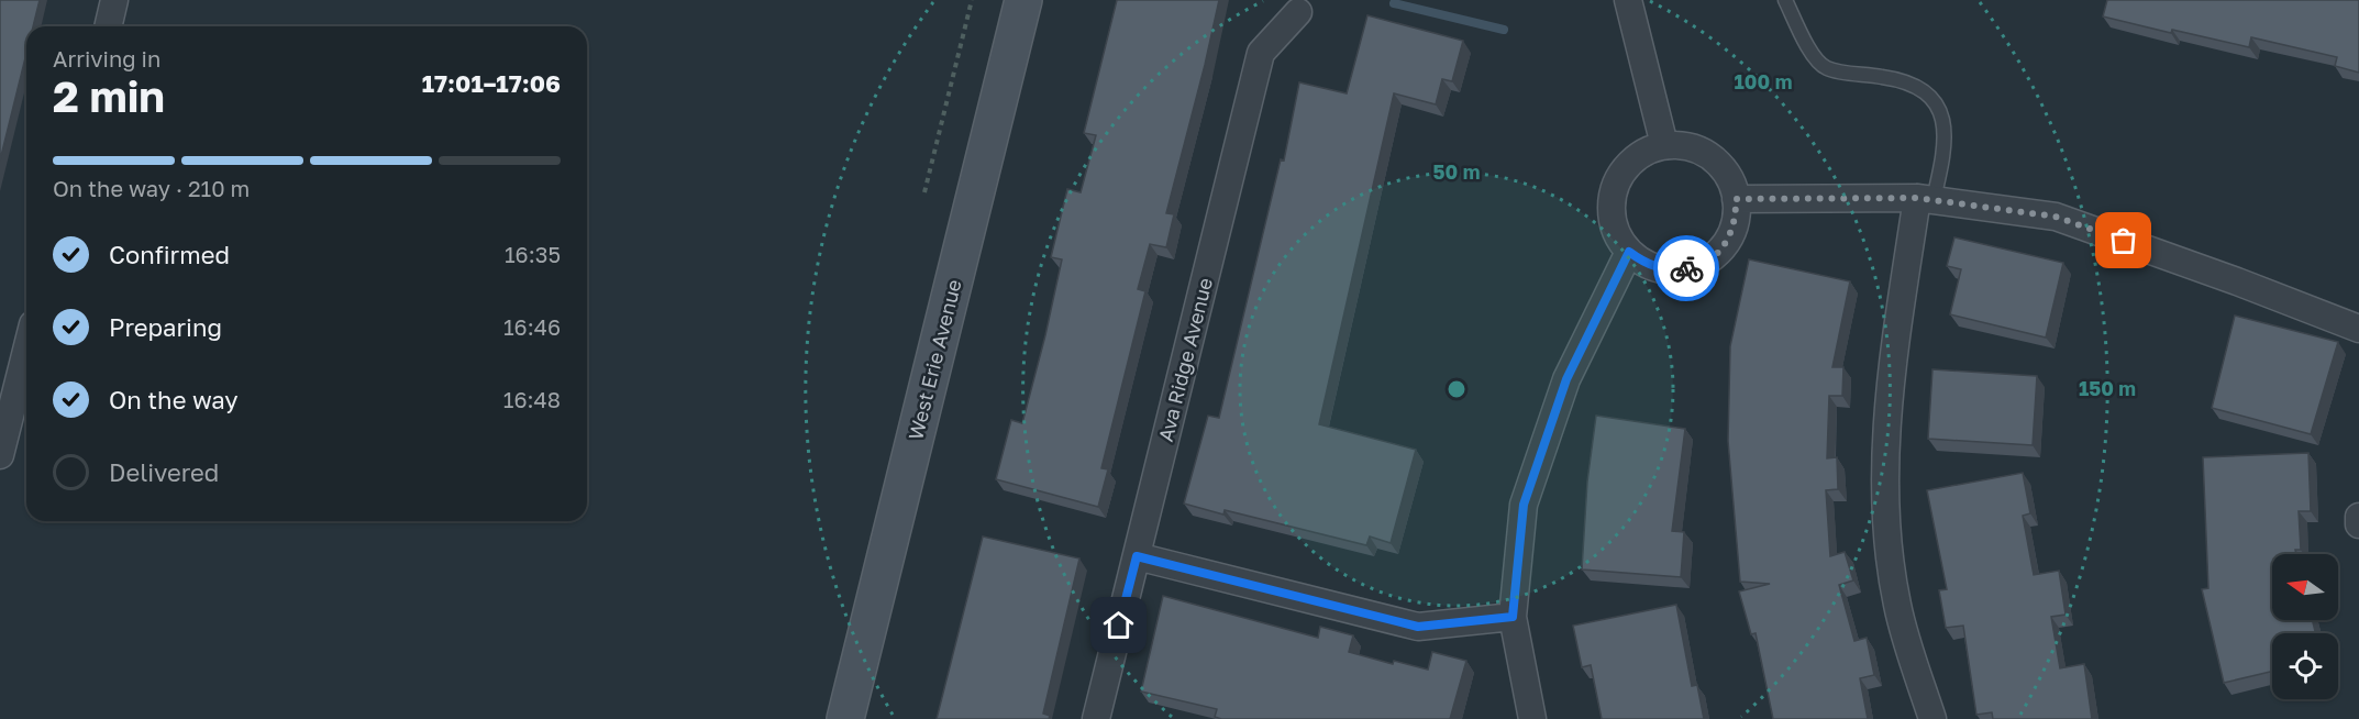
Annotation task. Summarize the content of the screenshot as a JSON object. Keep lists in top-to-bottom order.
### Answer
{
  "streets": {
    "street": ["West Erie Avenue", "Ava Ridge Avenue"]
  },
  "north": "left",
  "page": {
    "heading": ["2 min", "Arriving in", "17:01–17:06"],
    "bar": "On the way · 210 m",
    "list": [
      ["Confirmed", "16:35"],
      ["Preparing", "16:46"],
      ["On the way", "16:48"],
      "Delivered"
    ]
  },
  "rings": ["100 m", "50 m", "150 m"]
}
